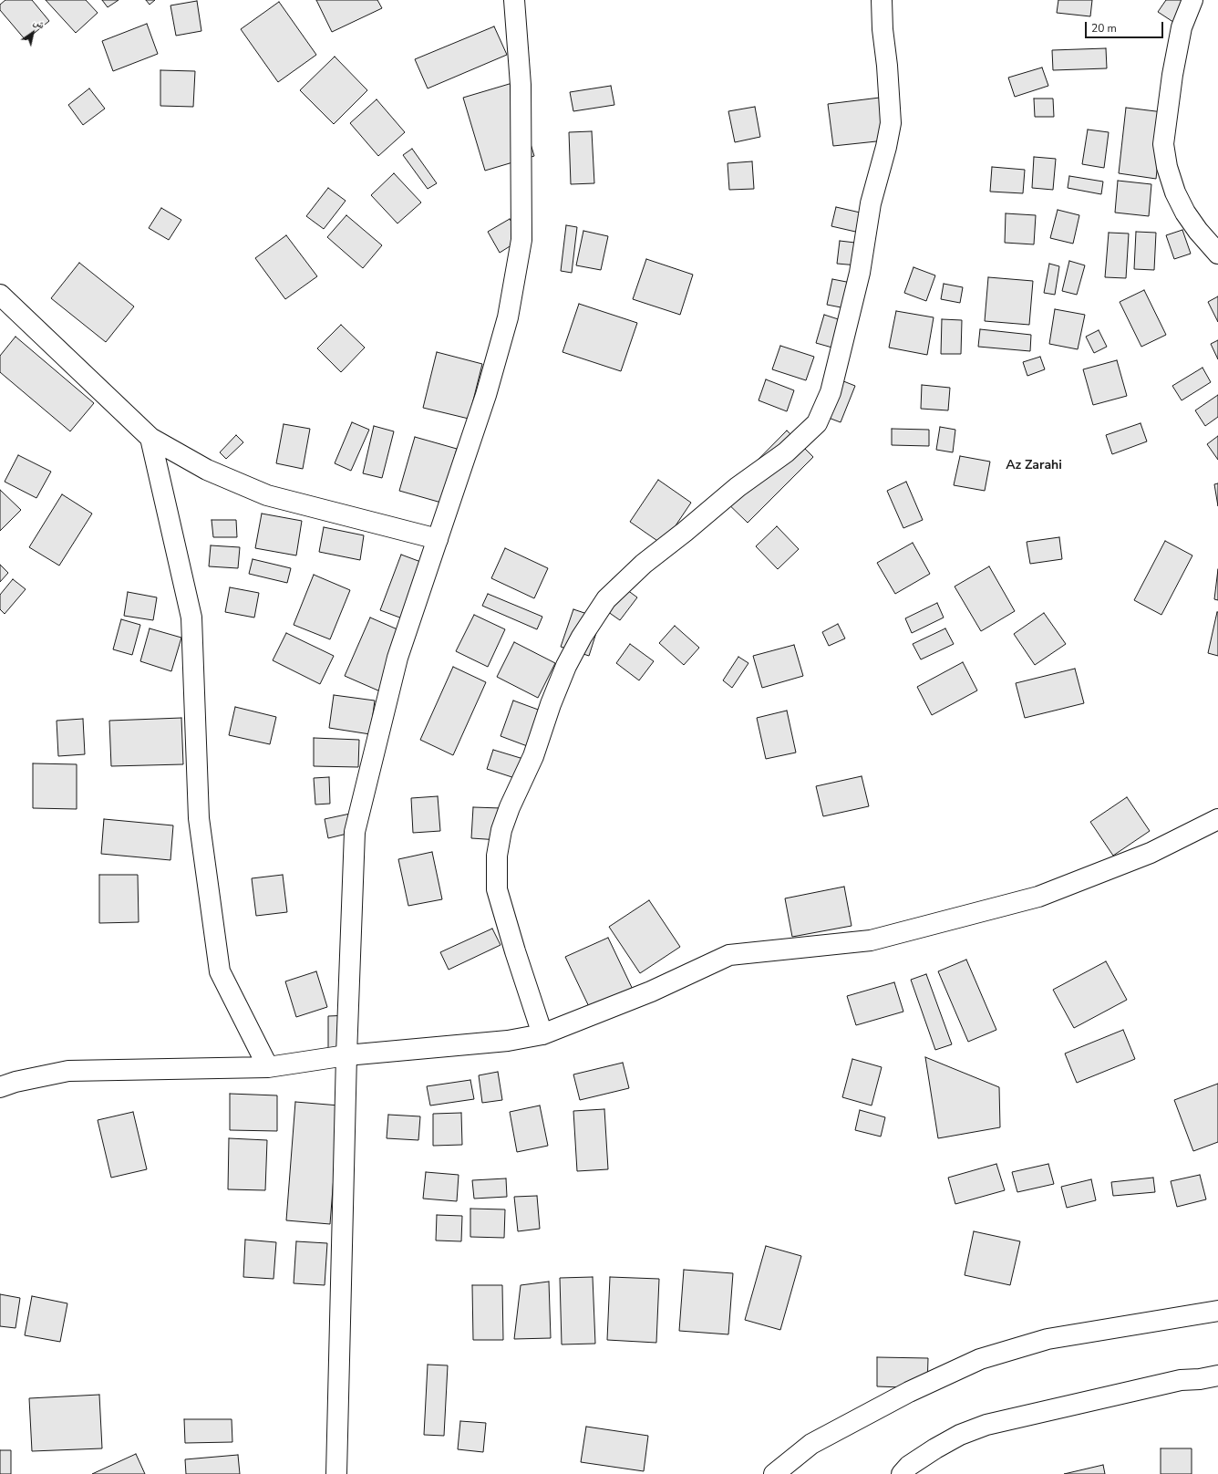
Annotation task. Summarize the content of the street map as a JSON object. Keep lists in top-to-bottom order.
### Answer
{
  "districts": ["Az Zarahi"],
  "scale_bar": "20 m",
  "north": "top right"
}
